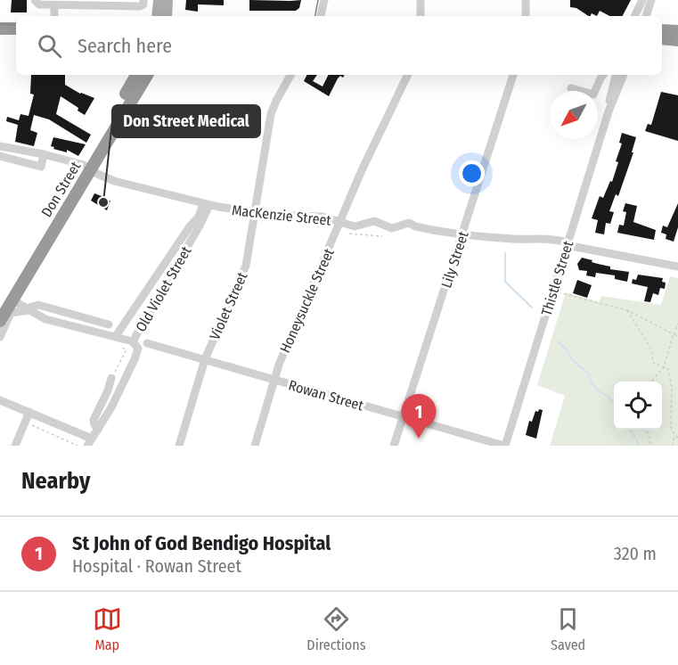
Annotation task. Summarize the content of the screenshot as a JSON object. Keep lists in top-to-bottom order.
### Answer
{
  "streets": {
    "highway": ["Don Street"],
    "street": [
      "MacKenzie Street",
      "Lily Street",
      "Thistle Street",
      "Old Violet Street",
      "Honeysuckle Street",
      "Violet Street",
      "Rowan Street"
    ]
  },
  "crossings": [
    ["Don Street", "MacKenzie Street"],
    ["MacKenzie Street", "Lily Street"],
    ["MacKenzie Street", "Thistle Street"],
    ["MacKenzie Street", "Old Violet Street"],
    ["MacKenzie Street", "Honeysuckle Street"],
    ["MacKenzie Street", "Violet Street"],
    ["Lily Street", "Rowan Street"],
    ["Thistle Street", "Rowan Street"],
    ["Honeysuckle Street", "Rowan Street"],
    ["Violet Street", "Rowan Street"]
  ],
  "places": ["Don Street Medical"],
  "north": "bottom left",
  "page": {
    "search": "Search here",
    "pins": "1",
    "heading": "Nearby",
    "list": [
      {
        "mark": "1",
        "name": "St John of God Bendigo Hospital",
        "note": "Hospital · Rowan Street",
        "value": "320 m"
      }
    ],
    "nav": ["Map", "Directions", "Saved"]
  }
}
